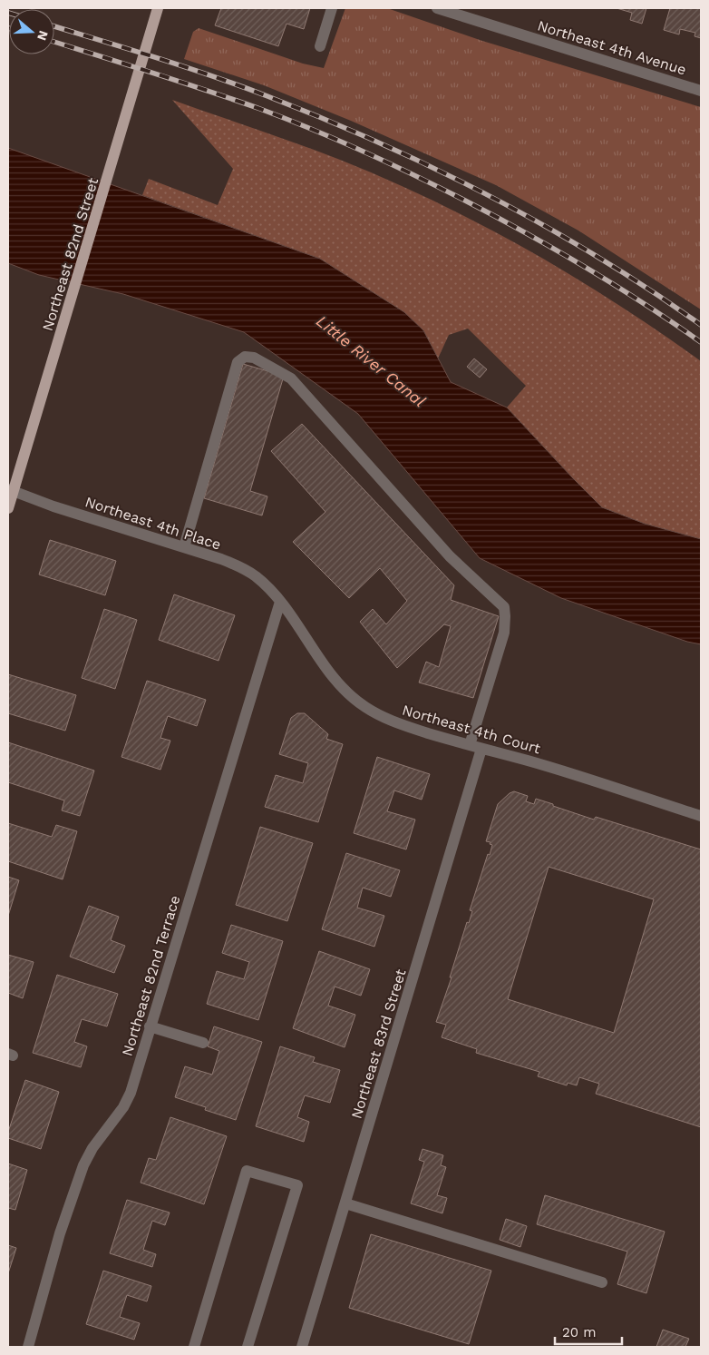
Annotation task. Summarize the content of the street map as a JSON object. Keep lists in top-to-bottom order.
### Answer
{
  "streets": {
    "main road": ["Northeast 82nd Street"],
    "street": [
      "Northeast 4th Avenue",
      "Northeast 4th Place",
      "Northeast 4th Court",
      "Northeast 82nd Terrace",
      "Northeast 83rd Street"
    ]
  },
  "crossings": [
    ["Northeast 82nd Street", "Northeast 4th Place"],
    ["Northeast 4th Place", "Northeast 4th Court"],
    ["Northeast 4th Place", "Northeast 82nd Terrace"],
    ["Northeast 4th Place", "Northeast 83rd Street"],
    ["Northeast 4th Court", "Northeast 82nd Terrace"],
    ["Northeast 4th Court", "Northeast 83rd Street"]
  ],
  "water": ["Little River Canal"],
  "scale_bar": "20 m",
  "north": "right"
}
